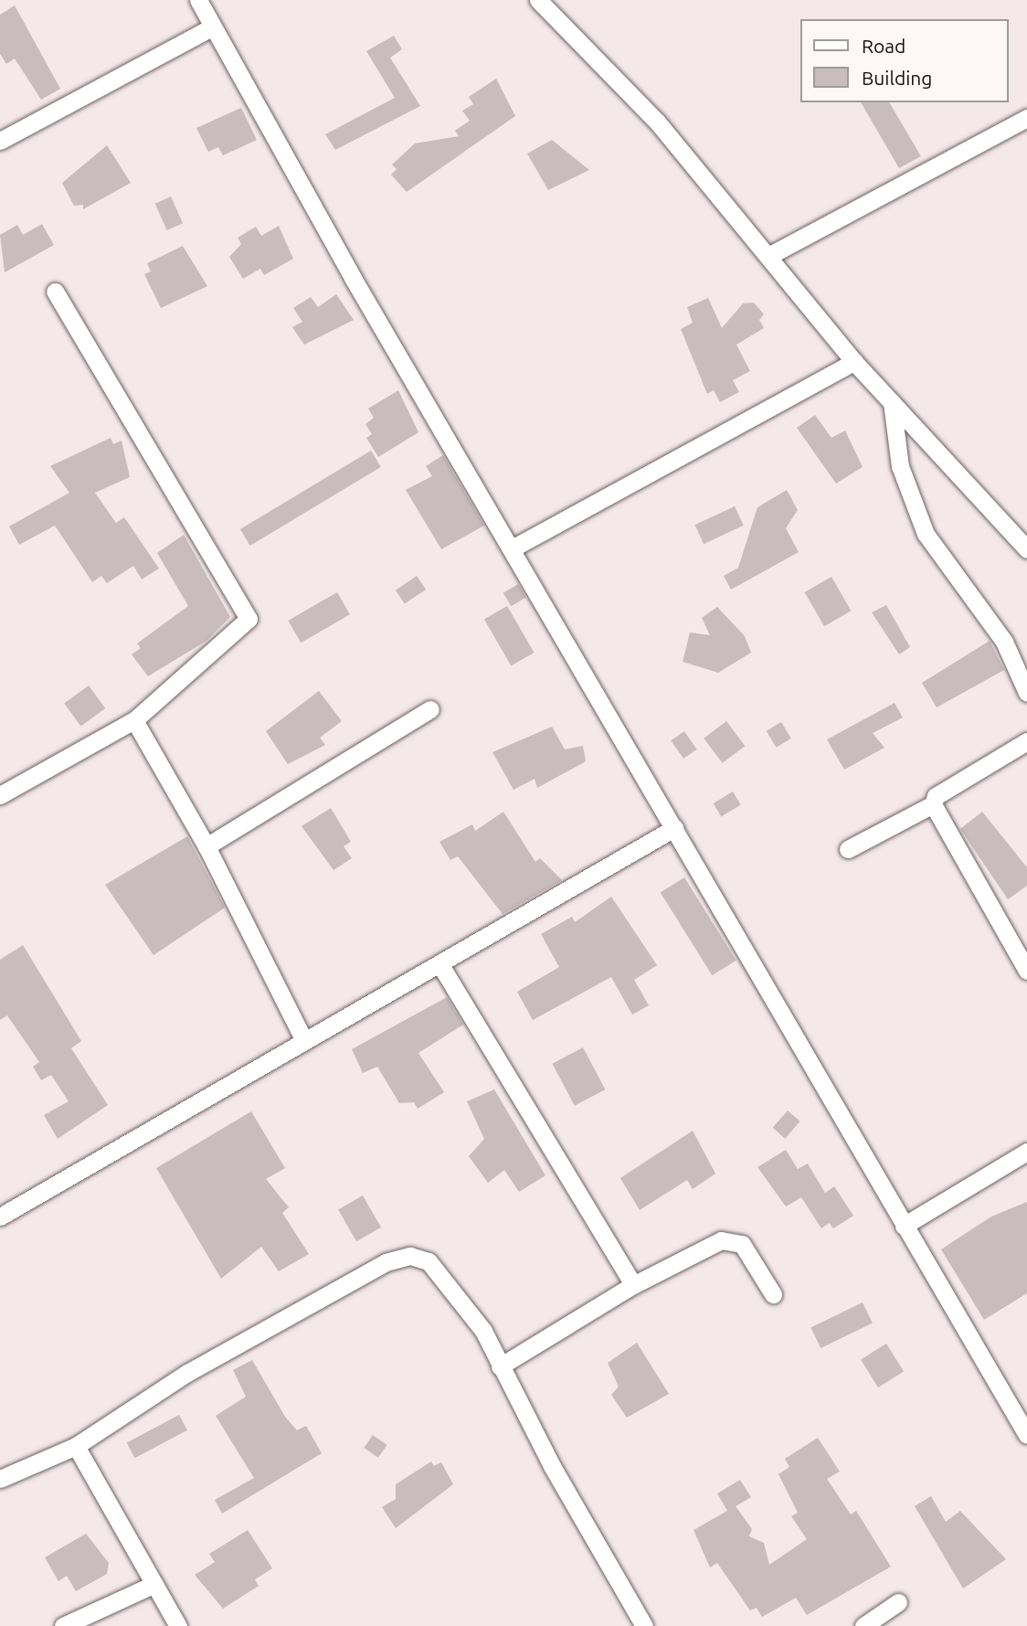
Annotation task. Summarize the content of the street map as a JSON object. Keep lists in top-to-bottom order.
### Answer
{
  "legend": ["Road", "Building"]
}
